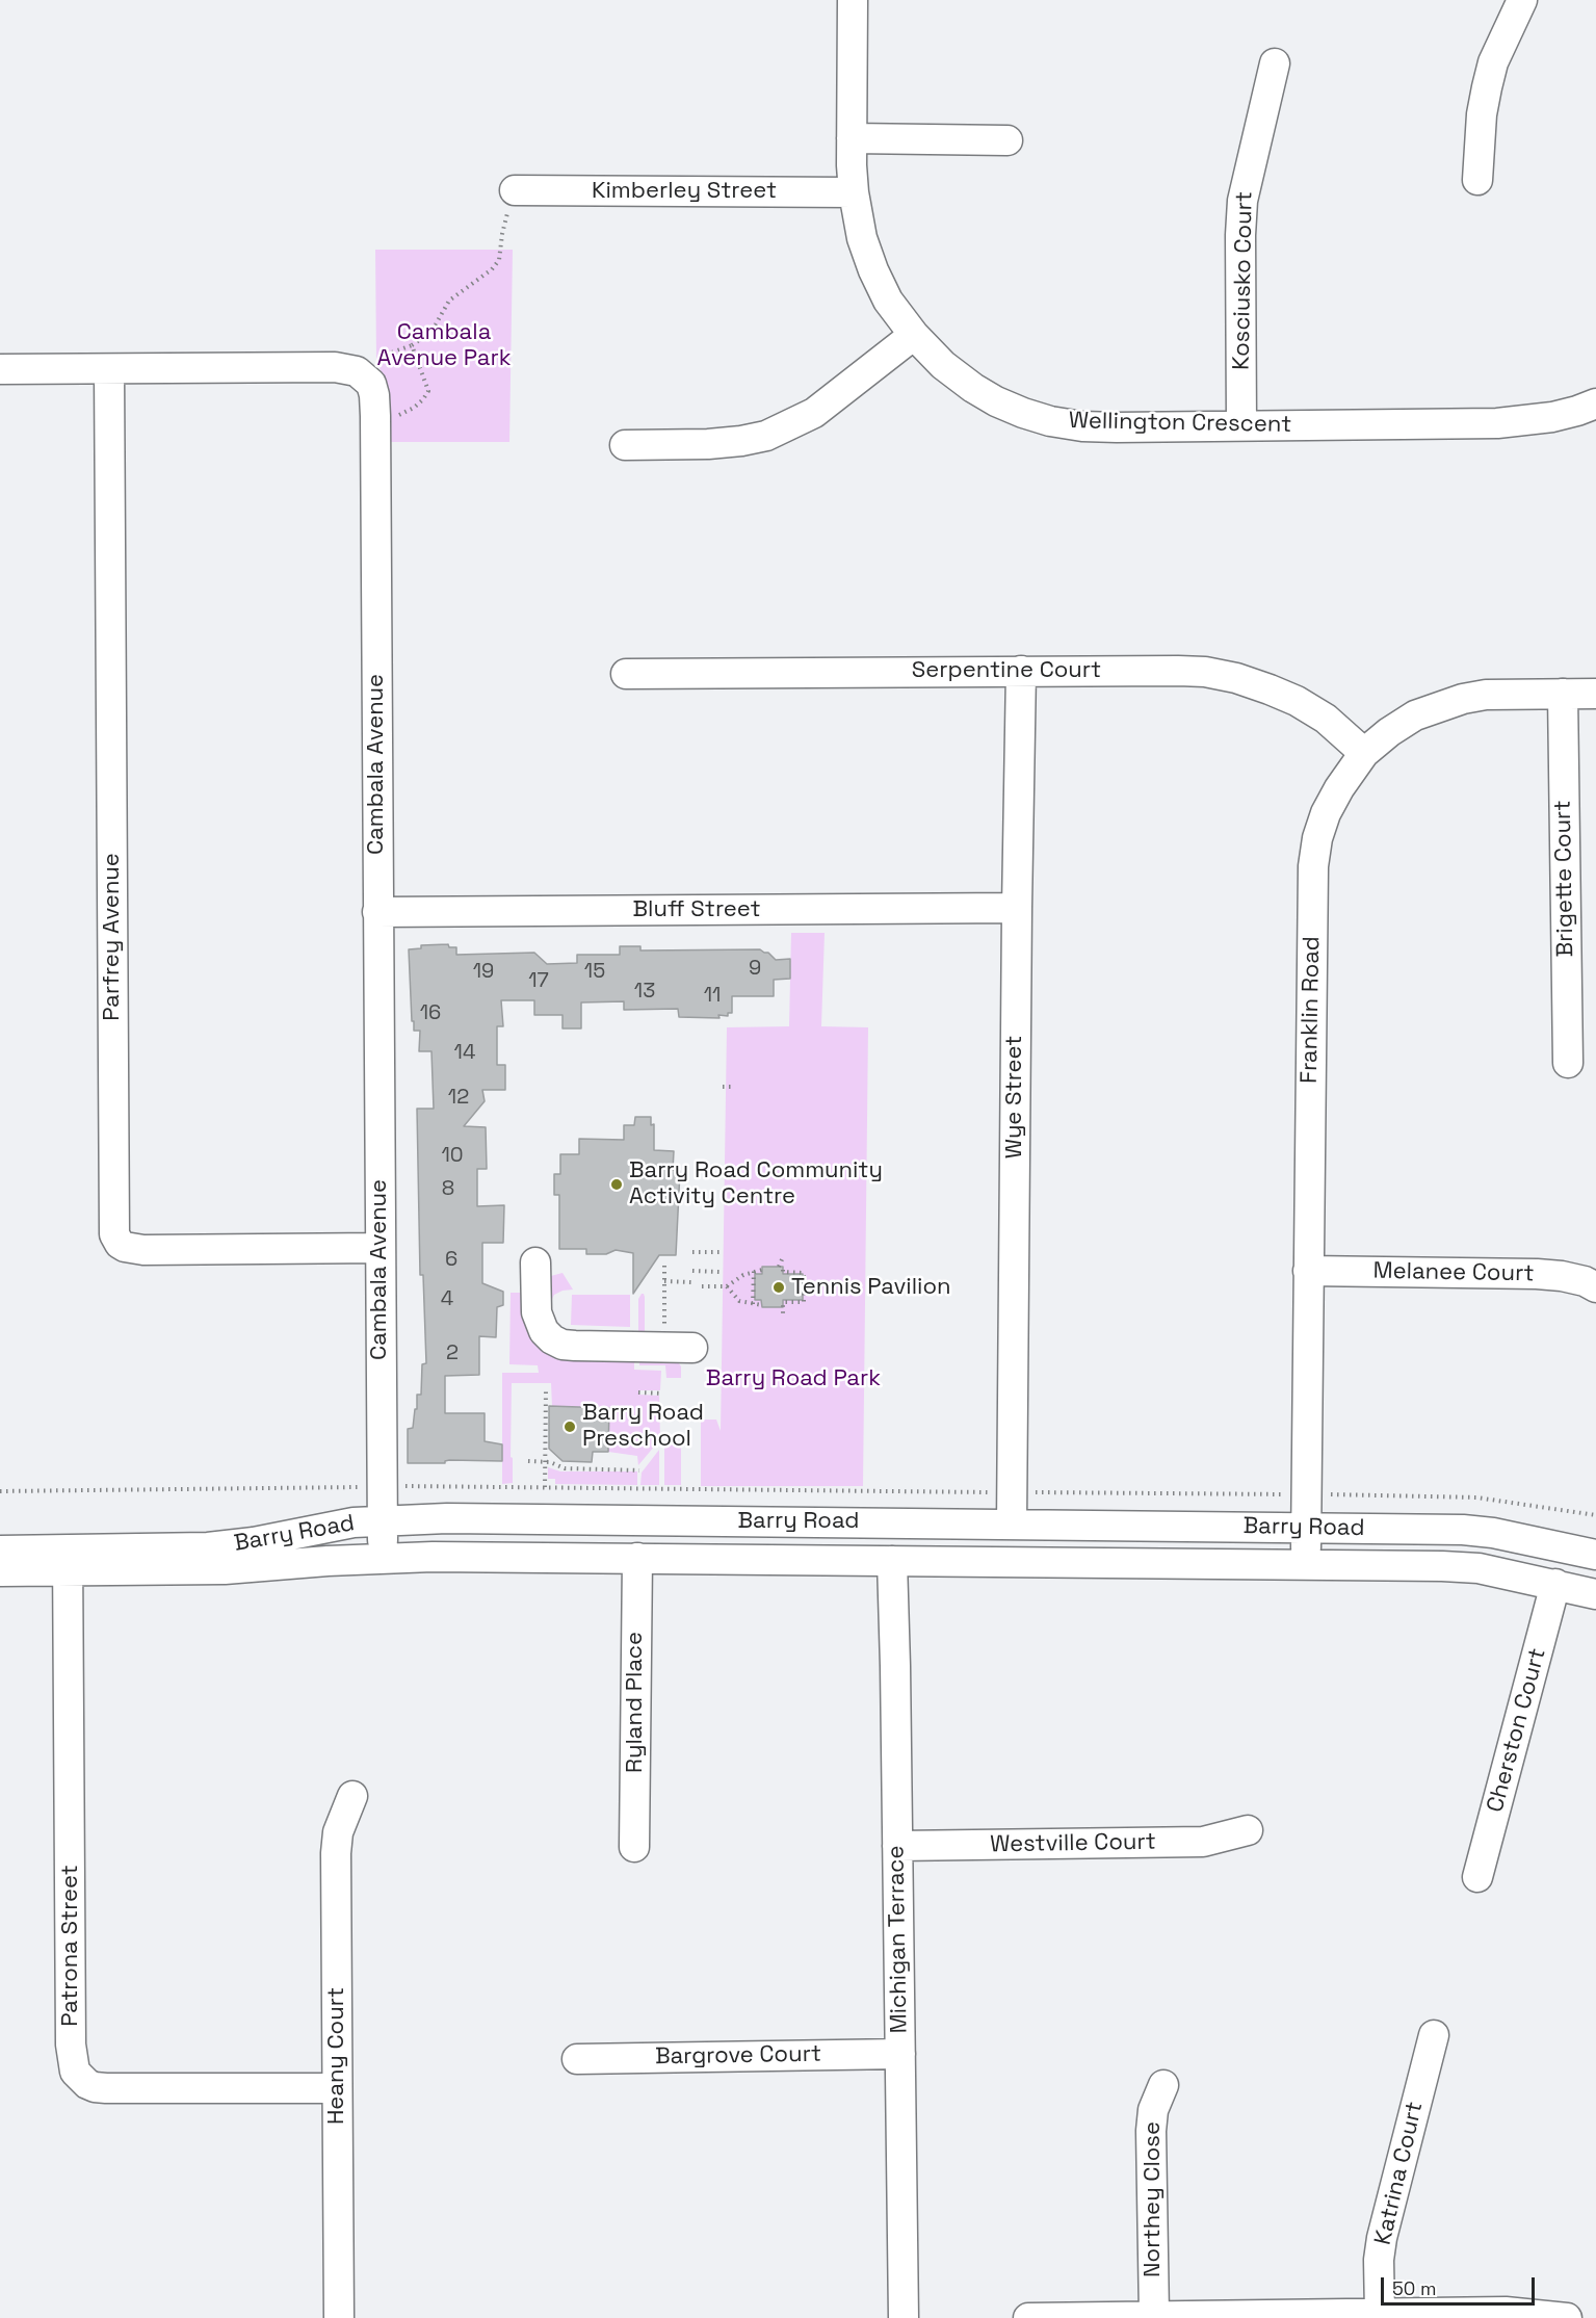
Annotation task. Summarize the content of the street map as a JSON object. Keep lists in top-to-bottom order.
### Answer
{
  "streets": {
    "street": [
      "Kimberley Street",
      "Kosciusko Court",
      "Wellington Crescent",
      "Serpentine Court",
      "Cambala Avenue",
      "Brigette Court",
      "Bluff Street",
      "Parfrey Avenue",
      "Franklin Road",
      "Wye Street",
      "Melanee Court",
      "Barry Road",
      "Ryland Place",
      "Cherston Court",
      "Westville Court",
      "Michigan Terrace",
      "Patrona Street",
      "Heany Court",
      "Bargrove Court",
      "Katrina Court",
      "Northey Close"
    ]
  },
  "crossings": [
    ["Kimberley Street", "Wellington Crescent"],
    ["Kosciusko Court", "Wellington Crescent"],
    ["Serpentine Court", "Franklin Road"],
    ["Serpentine Court", "Wye Street"],
    ["Cambala Avenue", "Bluff Street"],
    ["Cambala Avenue", "Parfrey Avenue"],
    ["Cambala Avenue", "Barry Road"],
    ["Brigette Court", "Franklin Road"],
    ["Bluff Street", "Wye Street"],
    ["Franklin Road", "Melanee Court"],
    ["Franklin Road", "Barry Road"],
    ["Wye Street", "Barry Road"],
    ["Barry Road", "Ryland Place"],
    ["Barry Road", "Cherston Court"],
    ["Barry Road", "Michigan Terrace"],
    ["Barry Road", "Patrona Street"],
    ["Westville Court", "Michigan Terrace"],
    ["Michigan Terrace", "Bargrove Court"],
    ["Patrona Street", "Heany Court"]
  ],
  "parks": ["Cambala Avenue Park", "Barry Road Park"],
  "places": ["Barry Road Community Activity Centre", "Tennis Pavilion", "Barry Road Preschool"],
  "house_numbers": [
    "9",
    "19",
    "15",
    "17",
    "13",
    "11",
    "16",
    "14",
    "12",
    "10",
    "8",
    "6",
    "4",
    "2"
  ],
  "scale_bar": "50 m"
}
